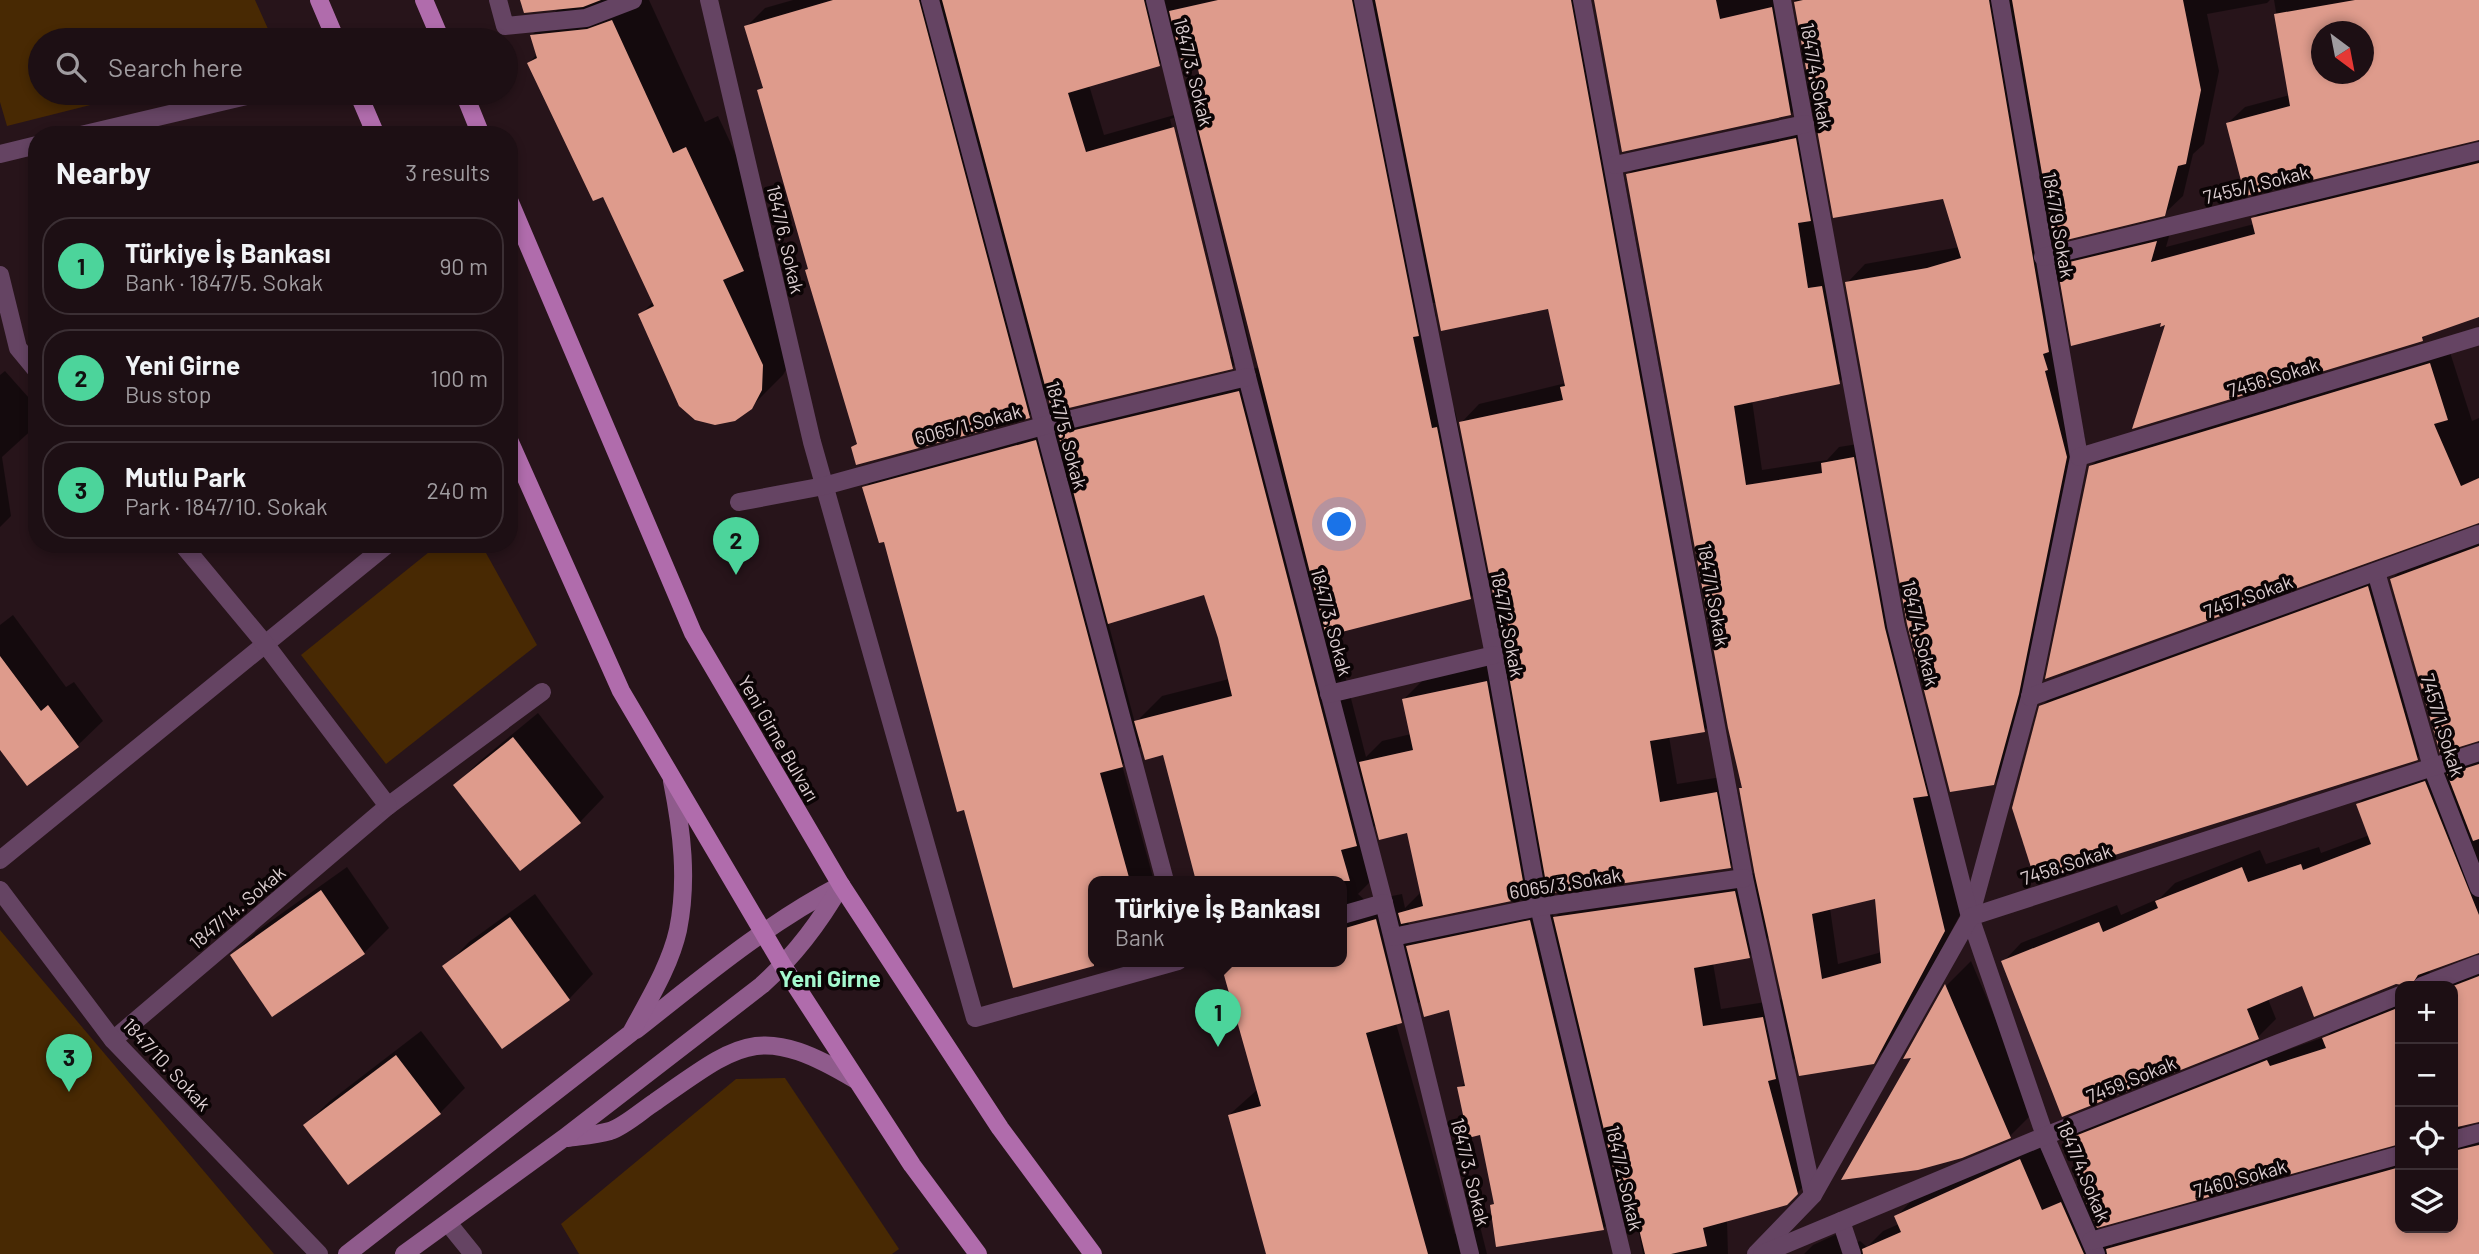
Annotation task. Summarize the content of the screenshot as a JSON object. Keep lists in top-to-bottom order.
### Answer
{
  "streets": {
    "main road": ["Yeni Girne Bulvarı"],
    "street": [
      "1847/3. Sokak",
      "1847/4.Sokak",
      "7455/1.Sokak",
      "1847/9.Sokak",
      "1847/6. Sokak",
      "7456.Sokak",
      "6065/1.Sokak",
      "1847/5. Sokak",
      "1847/1.Sokak",
      "7457.Sokak",
      "1847/2.Sokak",
      "7457/1.Sokak",
      "7458.Sokak",
      "6065/3.Sokak",
      "1847/14. Sokak",
      "1847/10. Sokak",
      "7459.Sokak",
      "7460.Sokak"
    ]
  },
  "crossings": [
    ["1847/3. Sokak", "6065/1.Sokak"],
    ["1847/3. Sokak", "6065/3.Sokak"],
    ["1847/4.Sokak", "7458.Sokak"],
    ["1847/4.Sokak", "7459.Sokak"],
    ["1847/4.Sokak", "7460.Sokak"],
    ["7455/1.Sokak", "1847/9.Sokak"],
    ["1847/9.Sokak", "7456.Sokak"],
    ["1847/6. Sokak", "6065/1.Sokak"],
    ["6065/1.Sokak", "1847/5. Sokak"],
    ["1847/1.Sokak", "6065/3.Sokak"],
    ["7457.Sokak", "7457/1.Sokak"],
    ["1847/2.Sokak", "6065/3.Sokak"],
    ["7457/1.Sokak", "7458.Sokak"],
    ["1847/14. Sokak", "1847/10. Sokak"]
  ],
  "districts": ["Yeni Girne"],
  "north": "bottom right",
  "page": {
    "search": "Search here",
    "heading": ["Nearby", "3 results"],
    "list": [
      {
        "mark": "1",
        "name": "Türkiye İş Bankası",
        "note": "Bank · 1847/5. Sokak",
        "value": "90 m"
      },
      {
        "mark": "2",
        "name": "Yeni Girne",
        "note": "Bus stop",
        "value": "100 m"
      },
      {
        "mark": "3",
        "name": "Mutlu Park",
        "note": "Park · 1847/10. Sokak",
        "value": "240 m"
      }
    ],
    "pins": ["2", "1", "3"],
    "popup": ["Türkiye İş Bankası", "Bank"],
    "map_buttons": ["+", "−"]
  }
}
